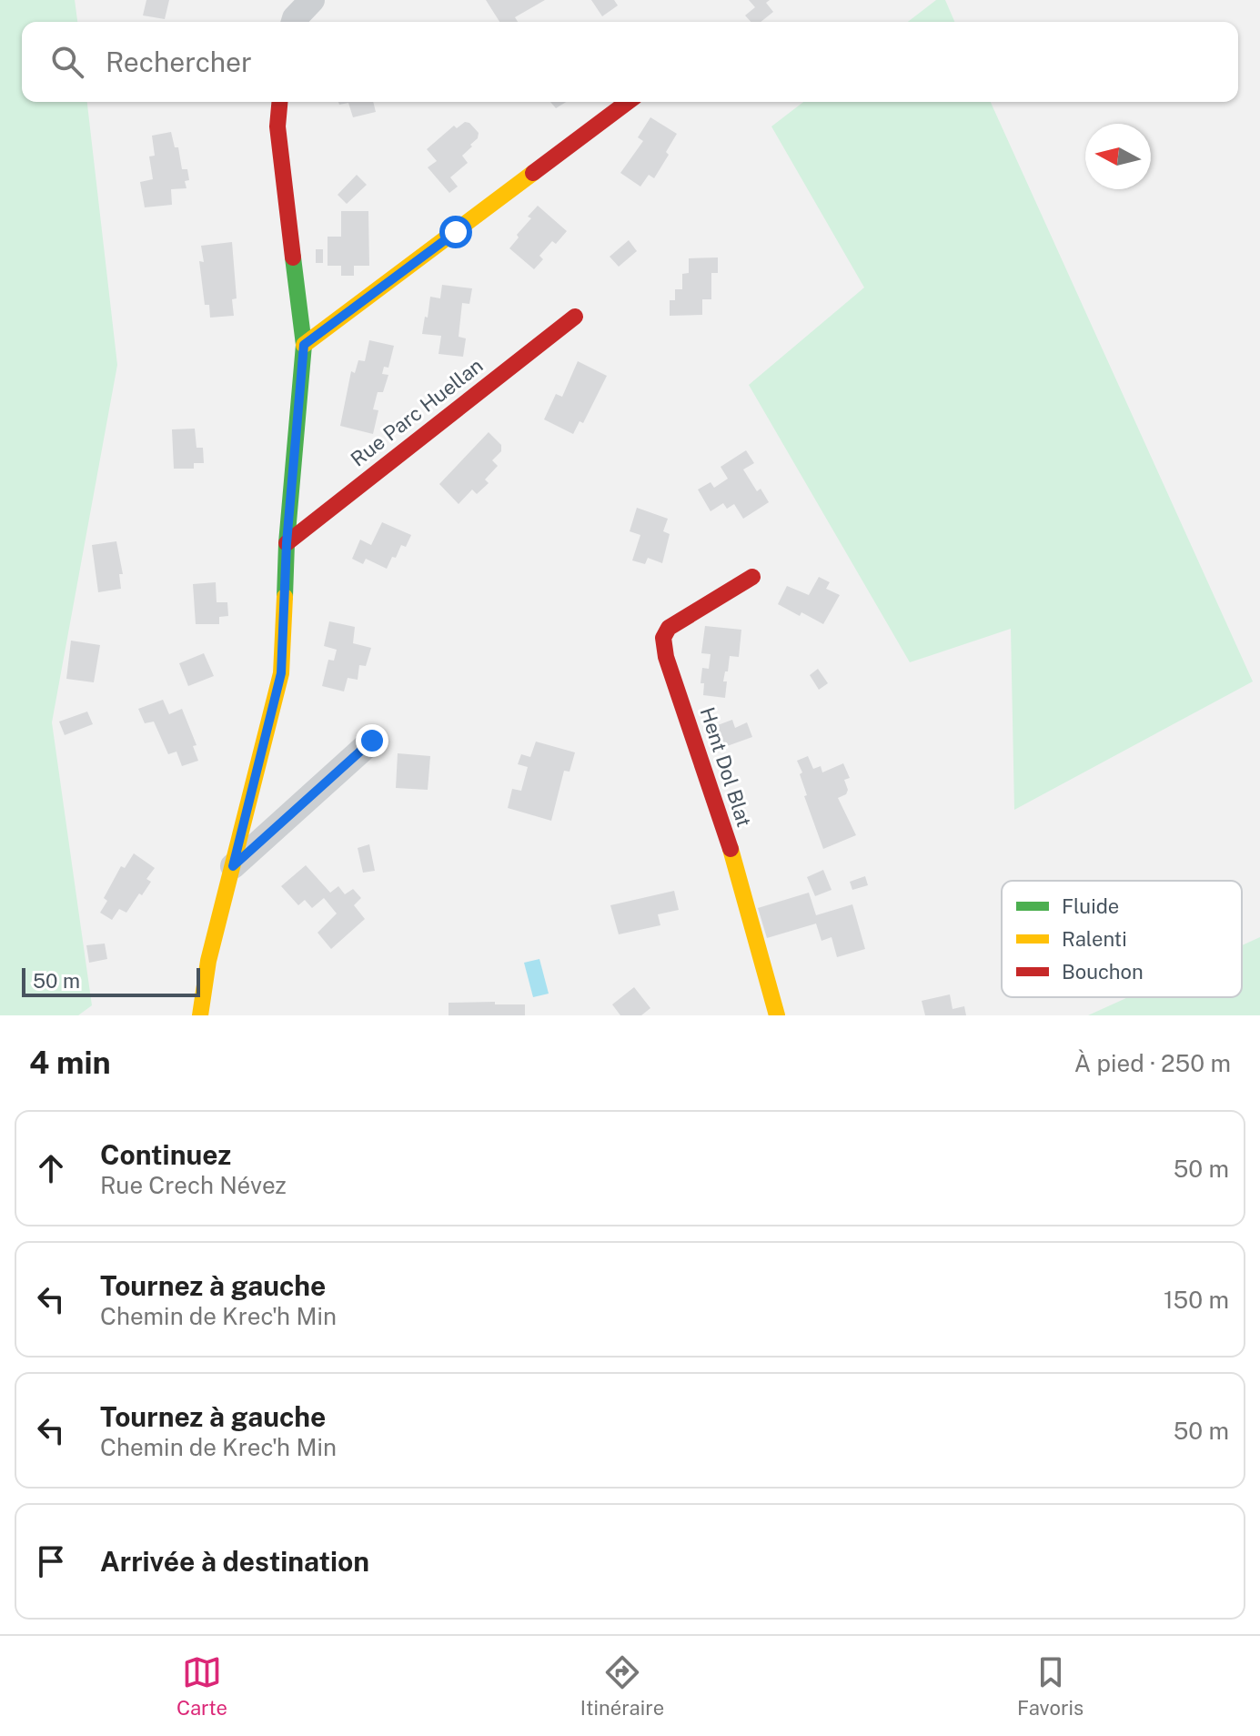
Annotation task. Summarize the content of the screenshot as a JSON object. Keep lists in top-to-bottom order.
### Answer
{
  "streets": {
    "street": ["Rue Parc Huellan", "Hent Dol Blat"]
  },
  "legend": ["Fluide", "Ralenti", "Bouchon"],
  "scale_bar": "50 m",
  "north": "left",
  "page": {
    "search": "Rechercher",
    "scale": "50 m",
    "heading": ["4 min", "À pied · 250 m"],
    "list": [
      ["Continuez", "Rue Crech Névez", "50 m"],
      ["Tournez à gauche", "Chemin de Krec'h Min", "150 m"],
      ["Tournez à gauche", "Chemin de Krec'h Min", "50 m"],
      "Arrivée à destination"
    ],
    "nav": ["Carte", "Itinéraire", "Favoris"]
  }
}
